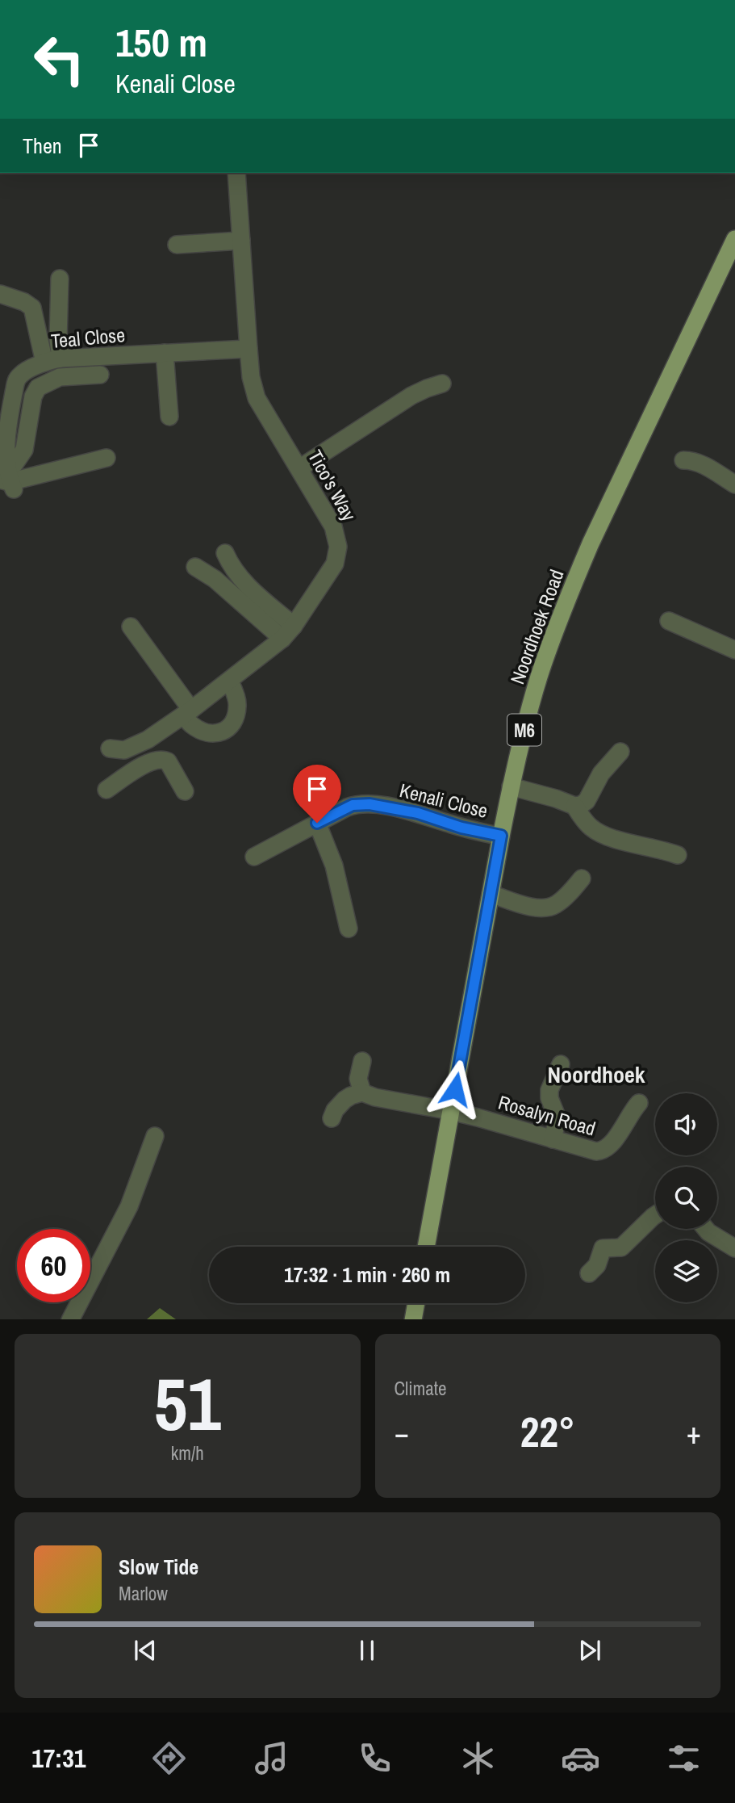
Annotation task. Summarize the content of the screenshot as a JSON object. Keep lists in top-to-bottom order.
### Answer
{
  "streets": {
    "main road": ["Noordhoek Road", "M6"],
    "street": [
      "Teal Close",
      "Tico's Way",
      "Kenali Close",
      "Rosalyn Road"
    ]
  },
  "crossings": [
    ["Teal Close", "Tico's Way"],
    ["Noordhoek Road", "Kenali Close"],
    ["Noordhoek Road", "Rosalyn Road"]
  ],
  "districts": ["Noordhoek"],
  "page": {
    "turn": ["150 m", "Kenali Close"],
    "then": "Then",
    "limit": "60",
    "trip": "17:32 · 1 min · 260 m",
    "tile": [
      ["51", "km/h"],
      "Climate"
    ],
    "heat": ["−", "22°", "+"],
    "song": ["Slow Tide", "Marlow"],
    "tabs": "17:31"
  }
}
